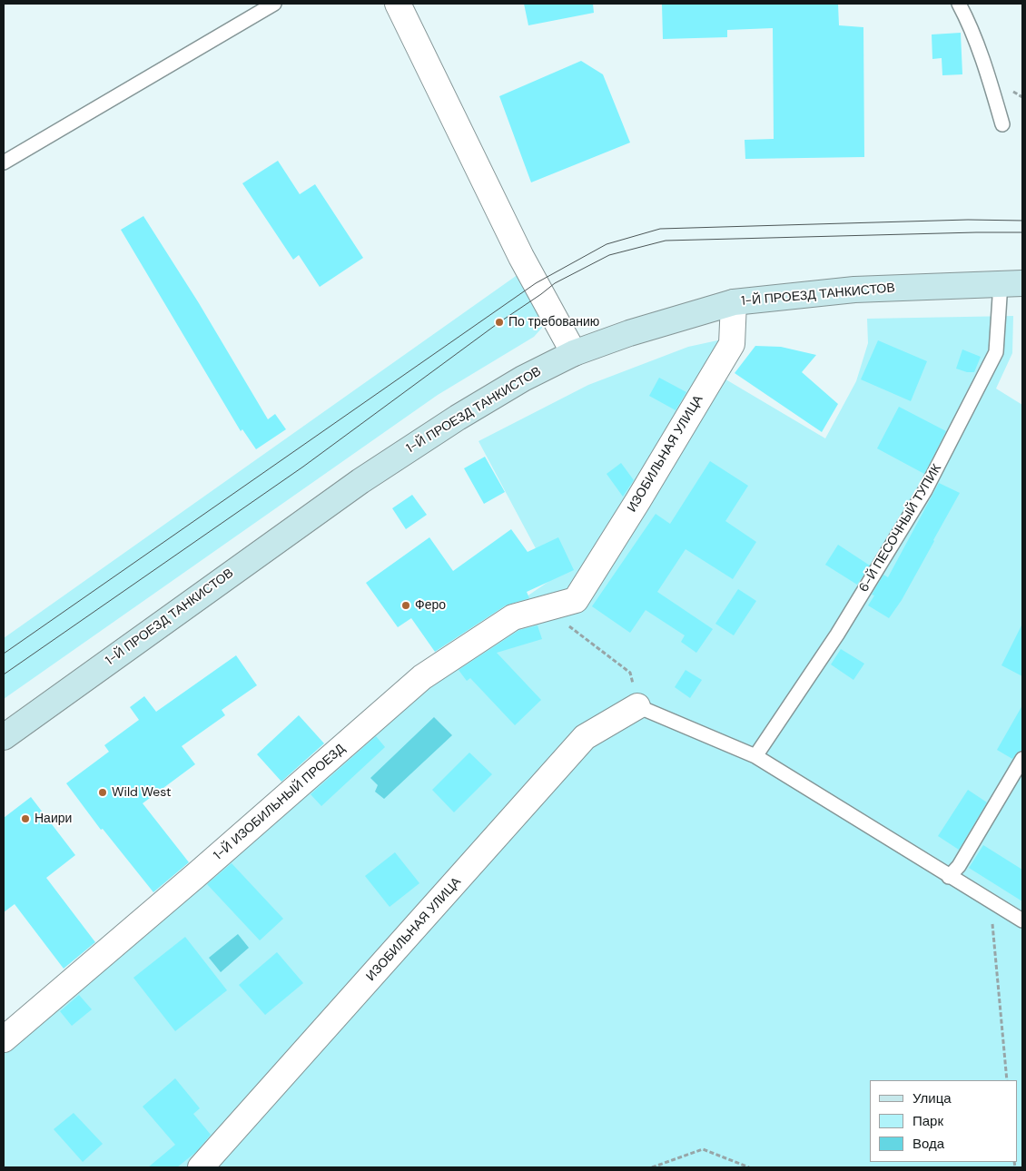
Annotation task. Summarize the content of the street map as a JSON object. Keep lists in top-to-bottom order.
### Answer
{
  "streets": {
    "main road": ["1-Й ПРОЕЗД ТАНКИСТОВ"],
    "street": ["ИЗОБИЛЬНАЯ УЛИЦА", "1-Й ИЗОБИЛЬНЫЙ ПРОЕЗД"],
    "lane": ["6-Й ПЕСОЧНЫЙ ТУПИК"]
  },
  "crossings": [
    ["1-Й ПРОЕЗД ТАНКИСТОВ", "ИЗОБИЛЬНАЯ УЛИЦА"],
    ["1-Й ПРОЕЗД ТАНКИСТОВ", "6-Й ПЕСОЧНЫЙ ТУПИК"],
    ["ИЗОБИЛЬНАЯ УЛИЦА", "1-Й ИЗОБИЛЬНЫЙ ПРОЕЗД"]
  ],
  "places": [
    "По требованию",
    "Феро",
    "Wild West",
    "Наири"
  ],
  "legend": ["Улица", "Парк", "Вода"]
}
